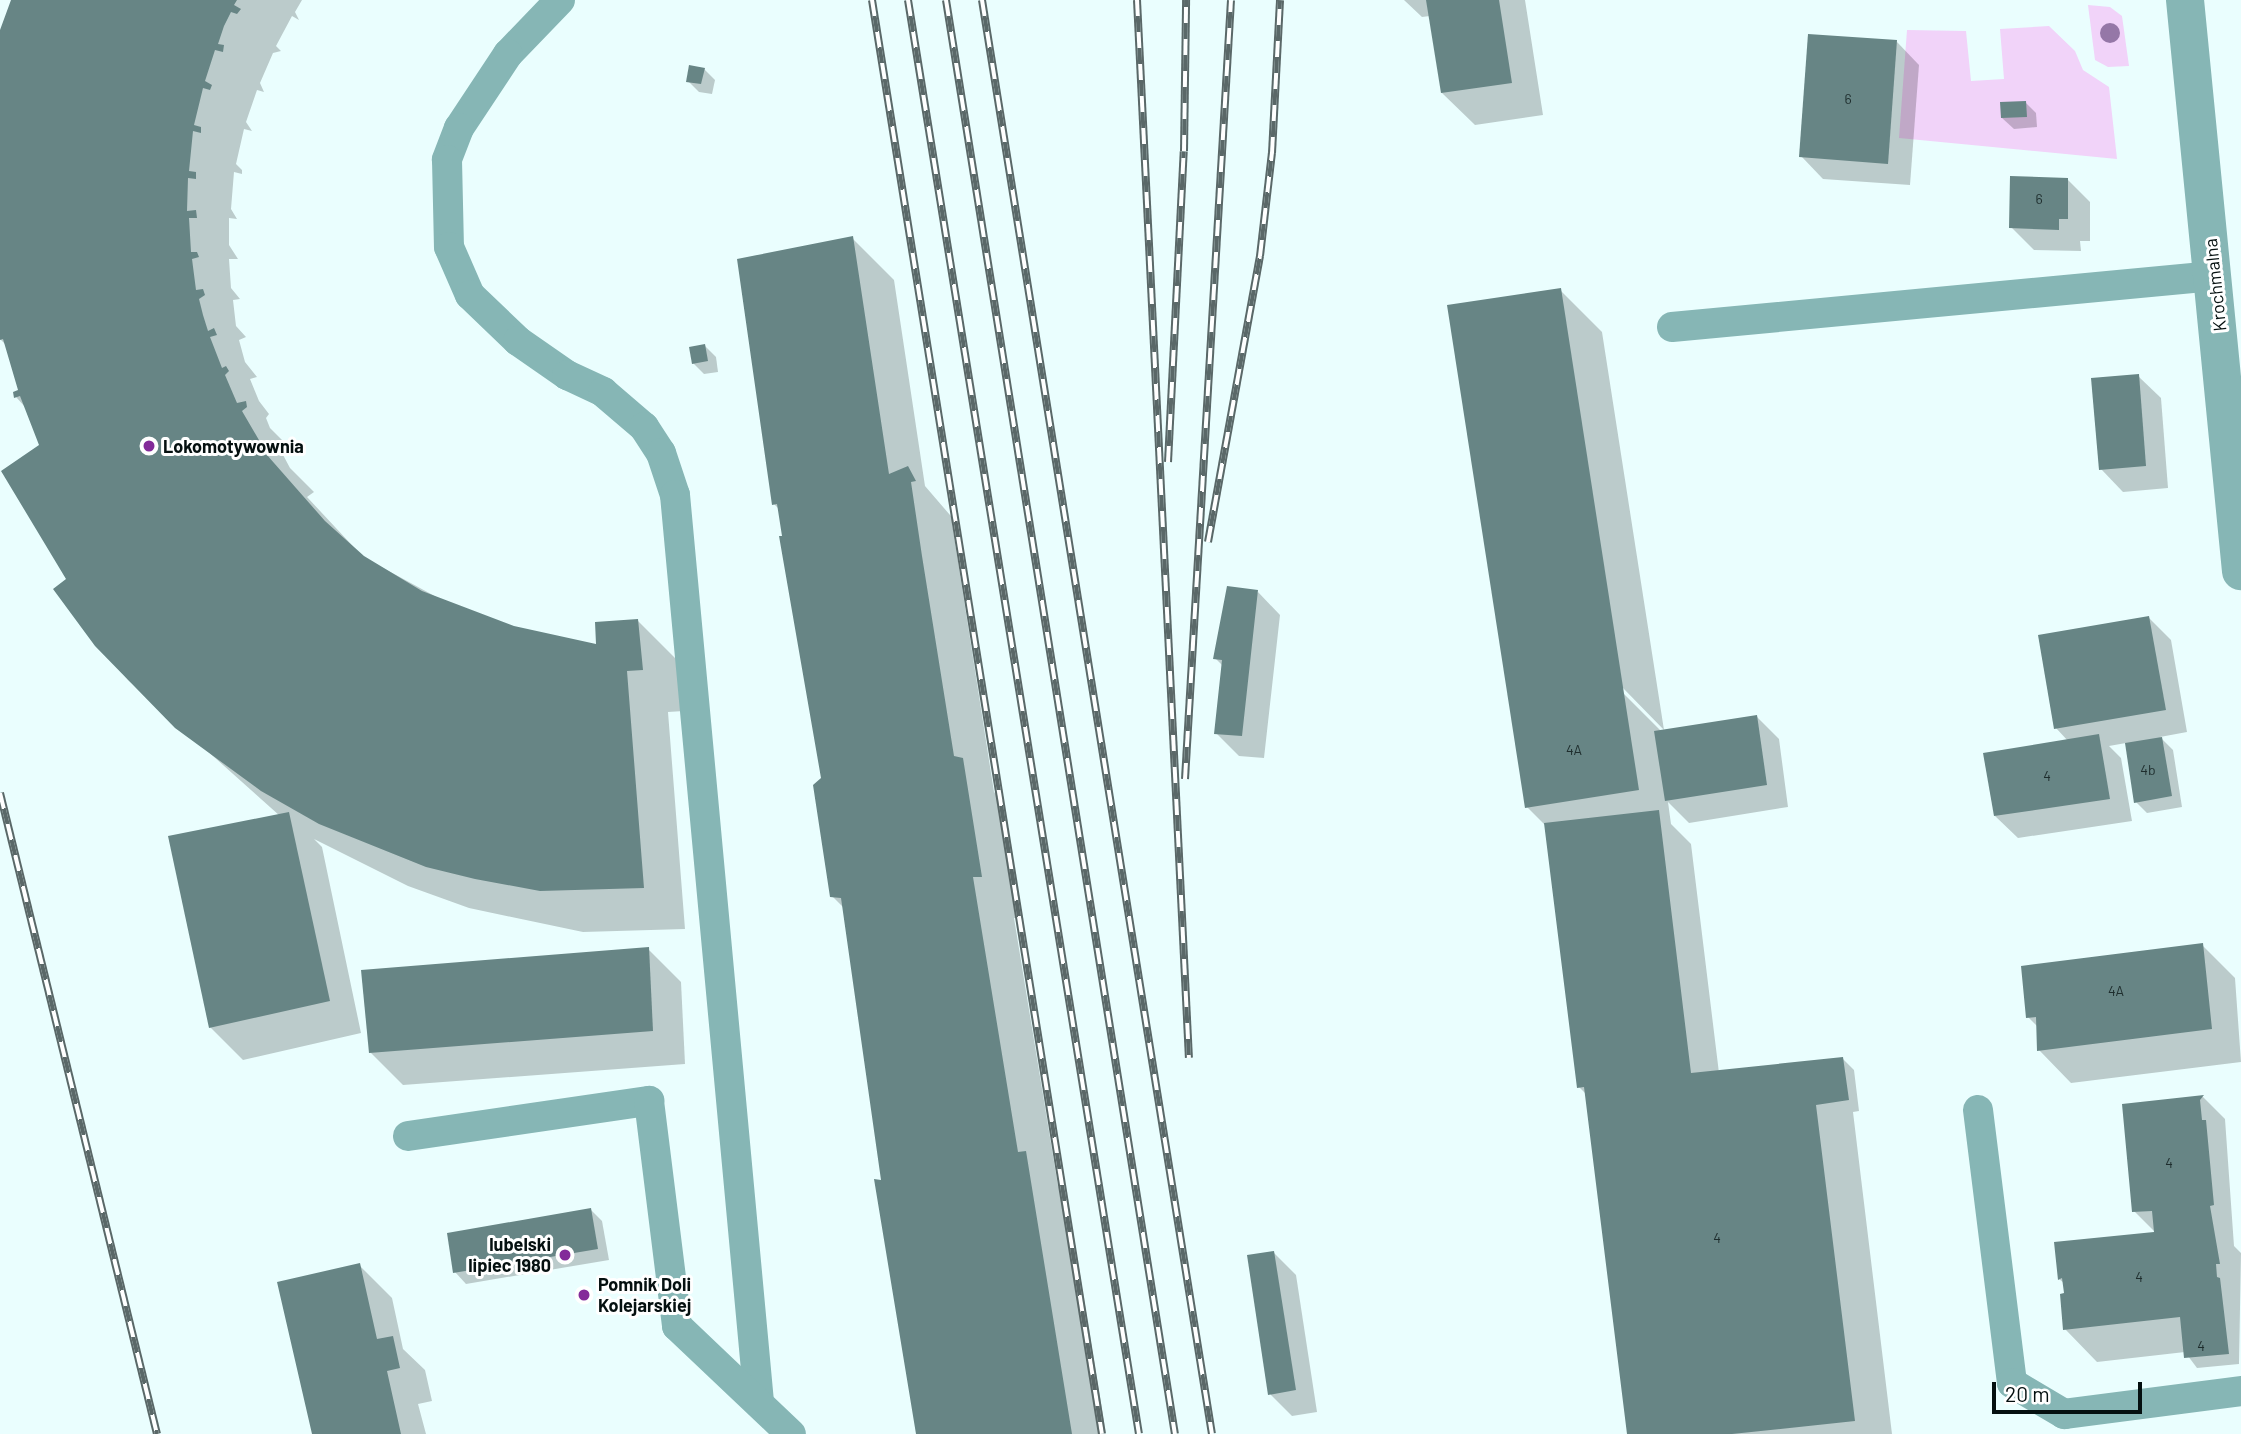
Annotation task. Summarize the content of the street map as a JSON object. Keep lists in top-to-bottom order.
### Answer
{
  "streets": {
    "street": ["Krochmalna"]
  },
  "places": ["Lokomotywownia", "lubelski lipiec 1980", "Pomnik Doli Kolejarskiej"],
  "house_numbers": [
    "6",
    "6",
    "4A",
    "4b",
    "4",
    "4A",
    "4",
    "4",
    "4",
    "4"
  ],
  "scale_bar": "20 m"
}
